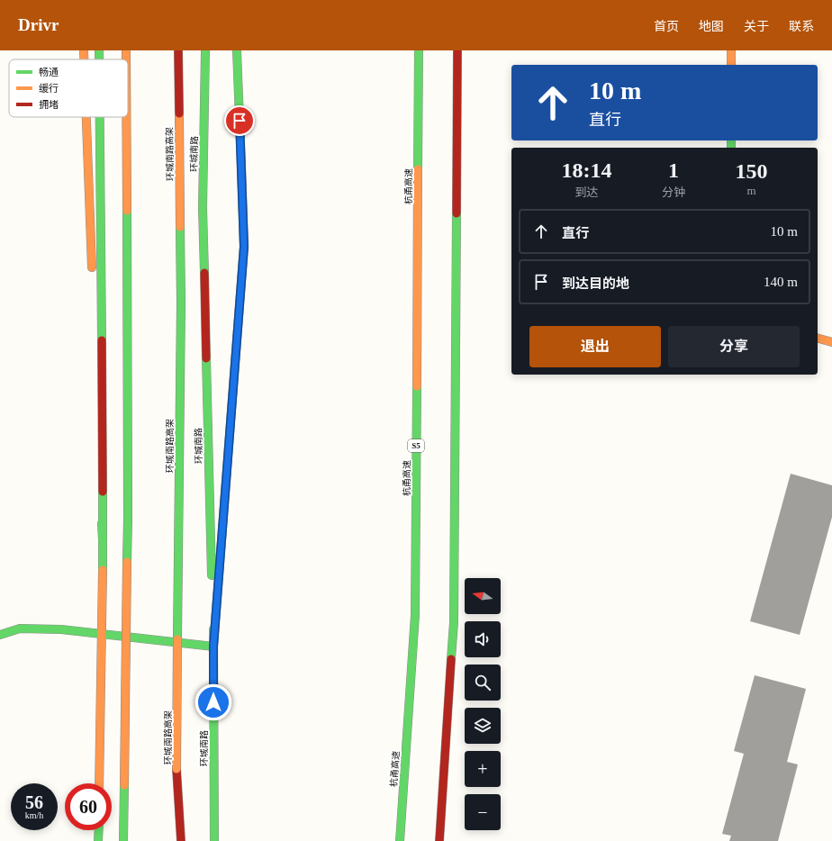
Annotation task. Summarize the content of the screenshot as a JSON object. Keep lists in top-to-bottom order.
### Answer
{
  "streets": {
    "main road": [
      "环城南路高架",
      "环城南路",
      "杭甬高速",
      "S5"
    ]
  },
  "legend": ["畅通", "缓行", "拥堵"],
  "north": "left",
  "page": {
    "header": "Drivr",
    "nav": [
      "首页",
      "地图",
      "关于",
      "联系"
    ],
    "turn": ["10 m", "直行"],
    "eta": [
      "18:14",
      "到达",
      "1",
      "分钟",
      "150",
      "m"
    ],
    "list": [
      {
        "name": "直行",
        "value": "10 m"
      },
      {
        "name": "到达目的地",
        "value": "140 m"
      }
    ],
    "buttons": ["退出", "分享"],
    "map_buttons": ["+", "−"],
    "speed": "56 km/h",
    "limit": "60"
  }
}
